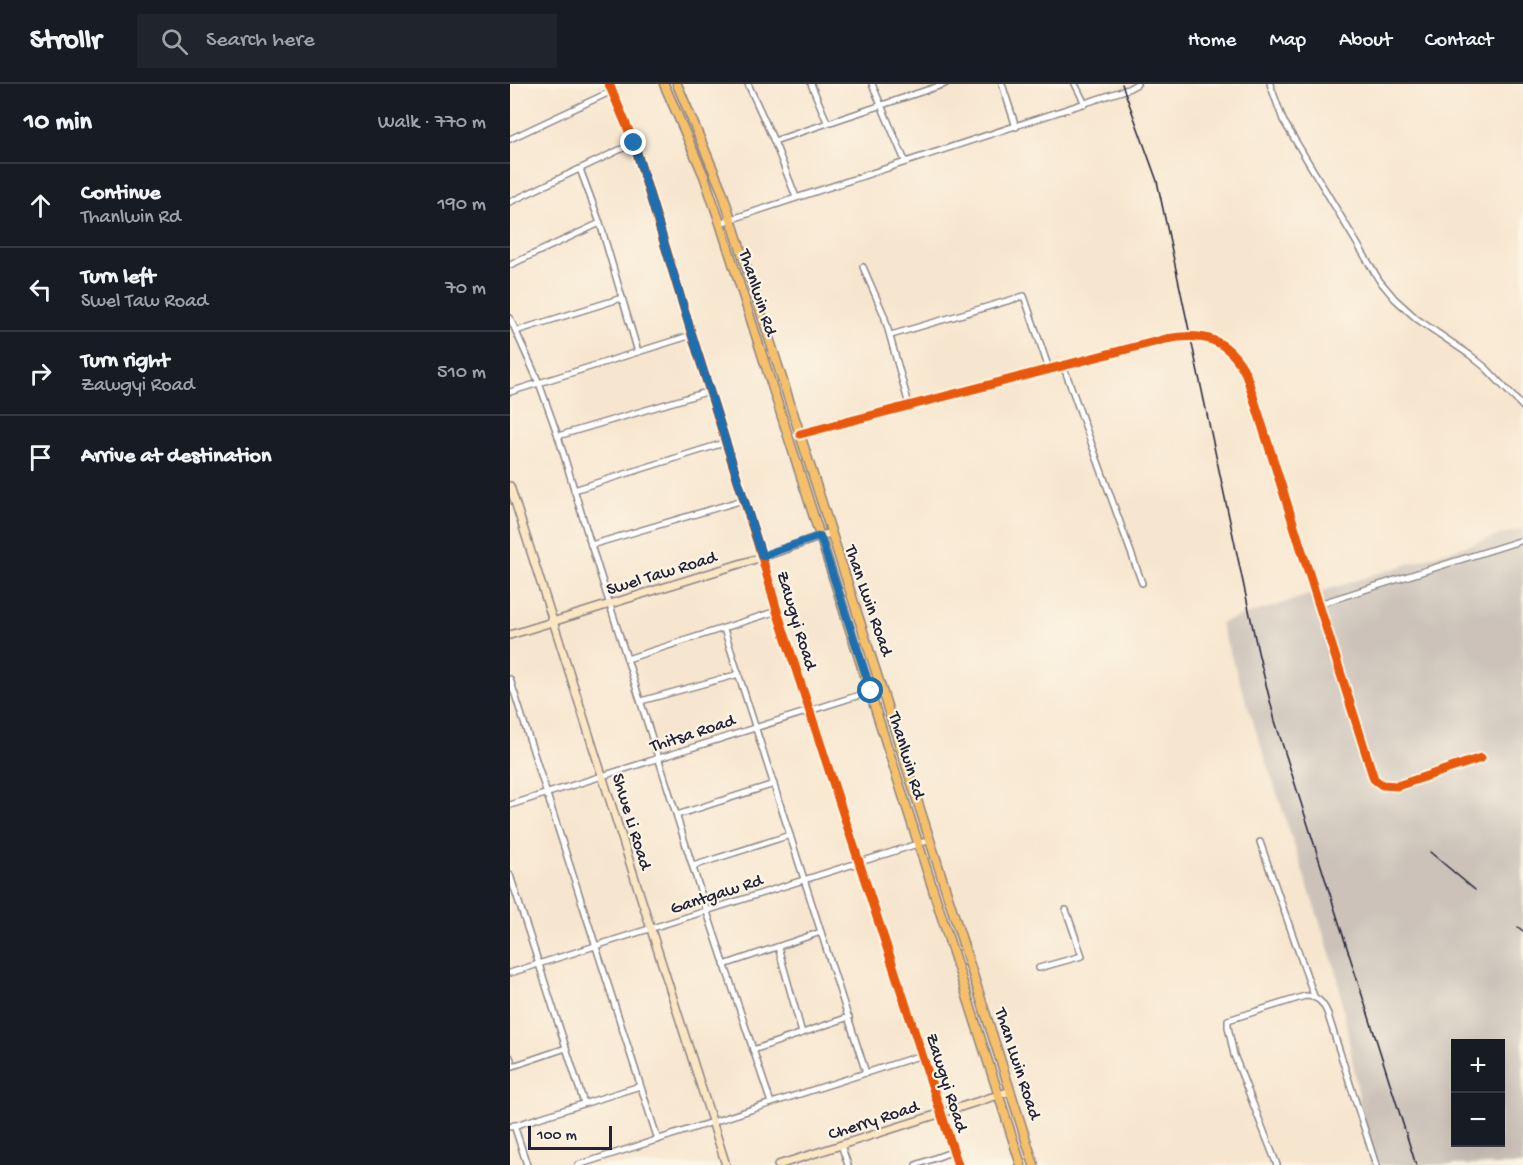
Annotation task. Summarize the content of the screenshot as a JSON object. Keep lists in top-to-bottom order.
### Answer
{
  "streets": {
    "main road": ["Thanlwin Rd", "Than Lwin Road"],
    "street": [
      "Swel Taw Road",
      "Zawgyi Road",
      "Thitsa Road",
      "Shwe Li Road",
      "Gantgaw Rd",
      "Cherry Road"
    ]
  },
  "crossings": [
    ["Thanlwin Rd", "Swel Taw Road"],
    ["Thanlwin Rd", "Thitsa Road"],
    ["Thanlwin Rd", "Gantgaw Rd"],
    ["Thanlwin Rd", "Cherry Road"],
    ["Swel Taw Road", "Than Lwin Road"],
    ["Swel Taw Road", "Zawgyi Road"],
    ["Swel Taw Road", "Shwe Li Road"],
    ["Than Lwin Road", "Thitsa Road"],
    ["Than Lwin Road", "Gantgaw Rd"],
    ["Than Lwin Road", "Cherry Road"],
    ["Zawgyi Road", "Thitsa Road"],
    ["Zawgyi Road", "Gantgaw Rd"],
    ["Zawgyi Road", "Cherry Road"],
    ["Thitsa Road", "Shwe Li Road"],
    ["Shwe Li Road", "Gantgaw Rd"]
  ],
  "scale_bar": "100 m",
  "page": {
    "header": "Strollr",
    "search": "Search here",
    "nav": [
      "Home",
      "Map",
      "About",
      "Contact"
    ],
    "heading": ["10 min", "Walk · 770 m"],
    "list": [
      ["Continue", "Thanlwin Rd", "190 m"],
      ["Turn left", "Swel Taw Road", "70 m"],
      ["Turn right", "Zawgyi Road", "510 m"],
      "Arrive at destination"
    ],
    "map_buttons": ["+", "−"],
    "scale": "100 m"
  }
}
